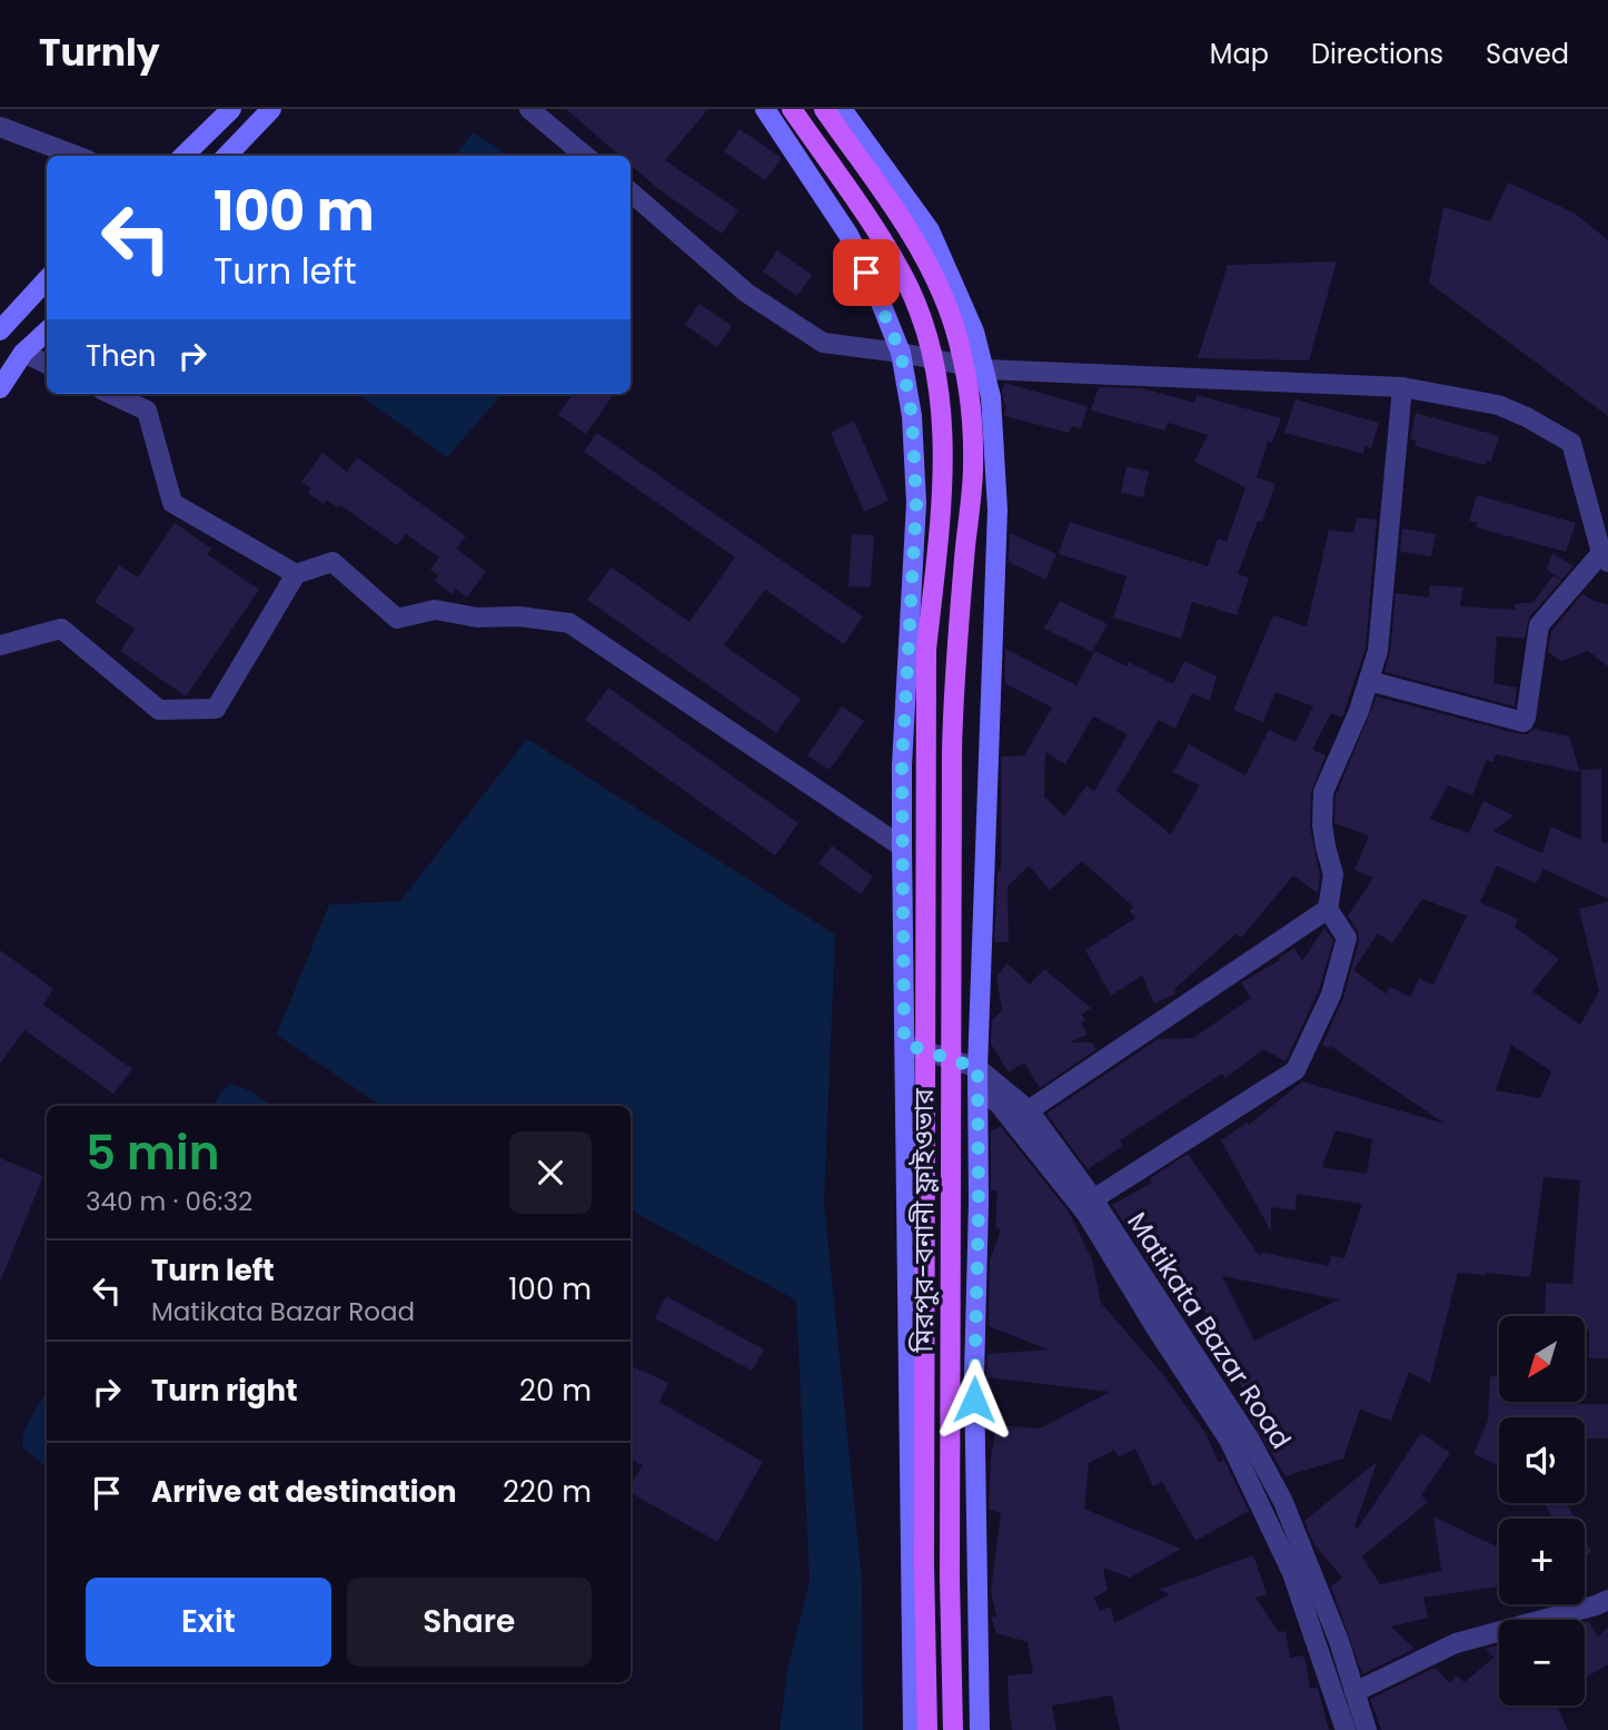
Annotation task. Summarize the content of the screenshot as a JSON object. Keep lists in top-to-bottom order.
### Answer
{
  "streets": {
    "main road": ["মিরপুর-বনানী ফ্লাইওভার"],
    "street": ["Matikata Bazar Road"]
  },
  "north": "bottom left",
  "page": {
    "header": "Turnly",
    "nav": ["Map", "Directions", "Saved"],
    "turn": ["100 m", "Turn left"],
    "then": "Then",
    "heading": ["5 min", "340 m · 06:32"],
    "list": [
      {
        "name": "Turn left",
        "note": "Matikata Bazar Road",
        "value": "100 m"
      },
      {
        "name": "Turn right",
        "value": "20 m"
      },
      {
        "name": "Arrive at destination",
        "value": "220 m"
      }
    ],
    "map_buttons": ["+", "−"],
    "buttons": ["Exit", "Share"]
  }
}
